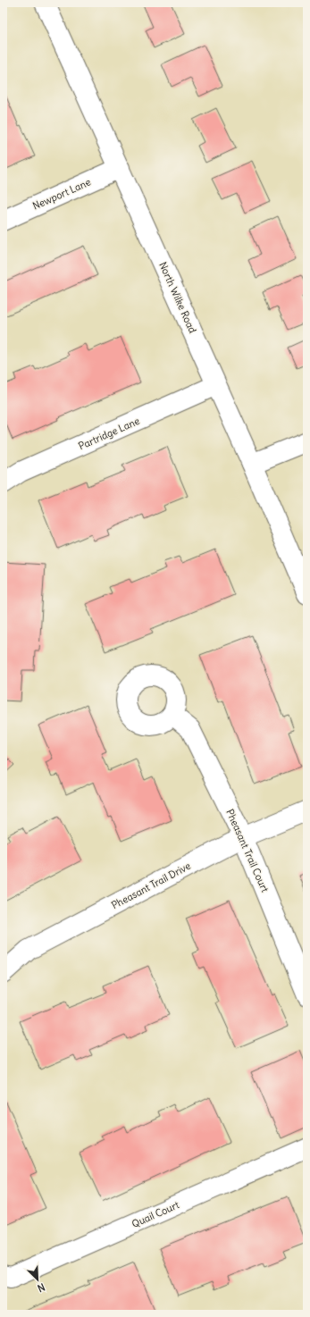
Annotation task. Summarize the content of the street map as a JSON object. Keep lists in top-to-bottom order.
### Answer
{
  "streets": {
    "street": [
      "Newport Lane",
      "North Wilke Road",
      "Partridge Lane",
      "Pheasant Trail Court",
      "Pheasant Trail Drive",
      "Quail Court"
    ]
  },
  "crossings": [
    ["Newport Lane", "North Wilke Road"],
    ["North Wilke Road", "Partridge Lane"],
    ["Pheasant Trail Court", "Pheasant Trail Drive"]
  ],
  "north": "bottom right"
}
